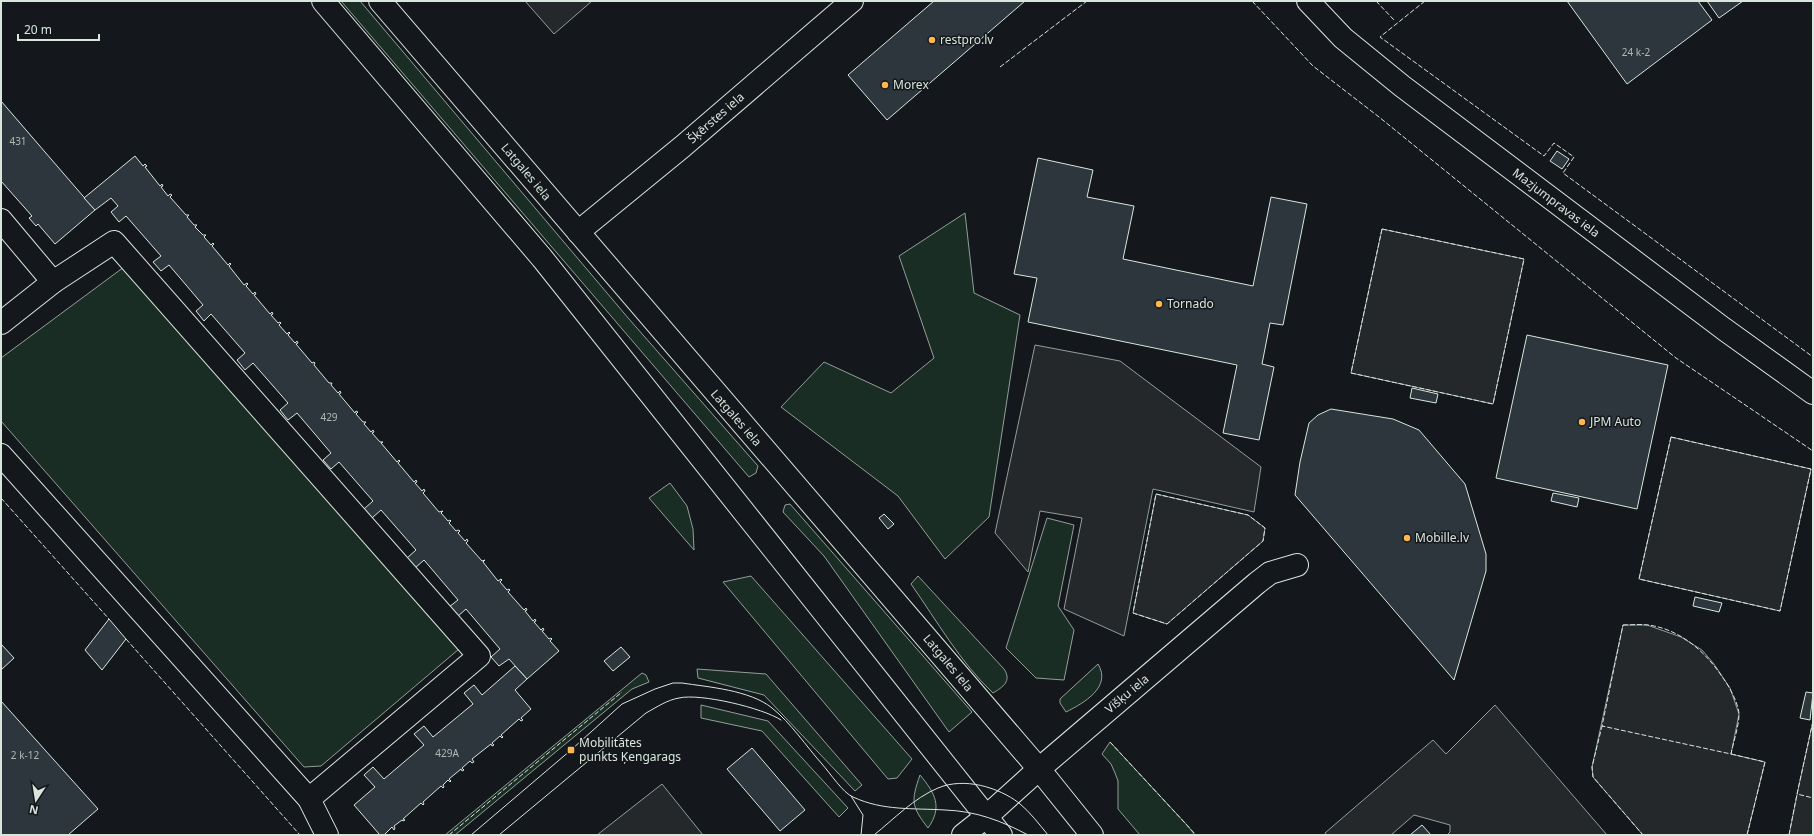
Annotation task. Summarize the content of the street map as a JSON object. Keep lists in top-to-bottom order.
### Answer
{
  "streets": {
    "main road": [
      "Šķērstes iela",
      "Latgales iela",
      "Mazjumpravas iela",
      "Višķu iela"
    ]
  },
  "crossings": [
    ["Šķērstes iela", "Latgales iela"],
    ["Latgales iela", "Višķu iela"]
  ],
  "places": {
    "other": [
      "restpro.lv",
      "Morex",
      "Tornado",
      "JPM Auto",
      "Mobille.lv"
    ],
    "transit": ["Mobilitātes punkts Ķengarags"]
  },
  "house_numbers": [
    "24 k-2",
    "431",
    "429",
    "429A",
    "2 k-12"
  ],
  "scale_bar": "20 m",
  "north": "bottom"
}
